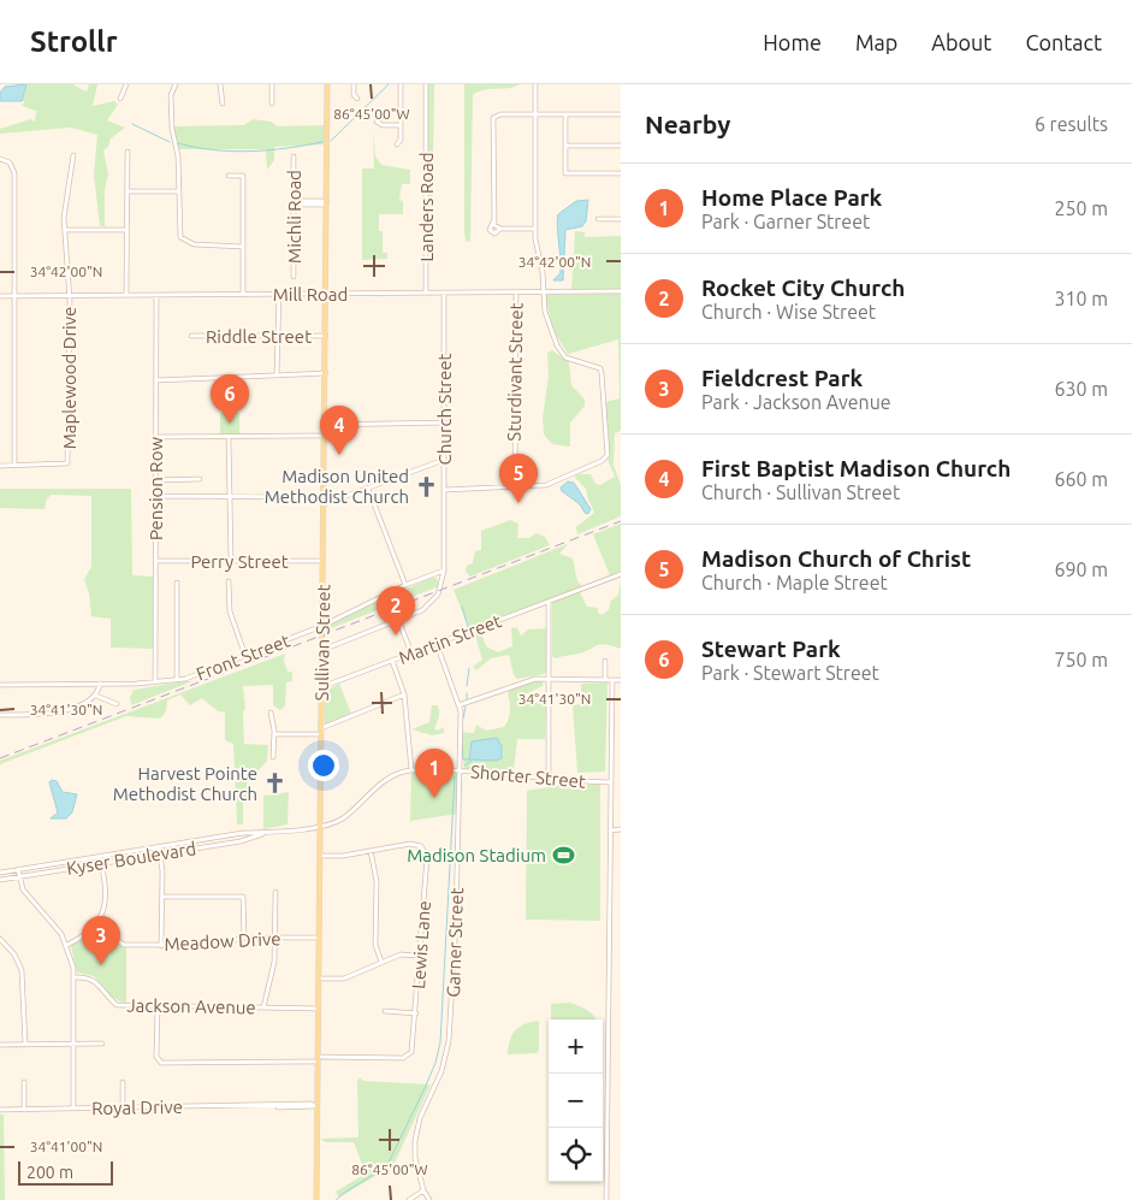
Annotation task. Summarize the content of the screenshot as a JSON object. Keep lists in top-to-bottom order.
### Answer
{
  "streets": {
    "main road": ["Sullivan Street"],
    "street": [
      "Landers Road",
      "Michli Road",
      "Mill Road",
      "Riddle Street",
      "Sturdivant Street",
      "Maplewood Drive",
      "Church Street",
      "Pension Row",
      "Perry Street",
      "Martin Street",
      "Front Street",
      "Shorter Street",
      "Kyser Boulevard",
      "Meadow Drive",
      "Garner Street",
      "Lewis Lane",
      "Jackson Avenue",
      "Royal Drive"
    ]
  },
  "crossings": [
    ["Landers Road", "Mill Road"],
    ["Mill Road", "Sturdivant Street"],
    ["Mill Road", "Maplewood Drive"],
    ["Mill Road", "Church Street"],
    ["Mill Road", "Pension Row"],
    ["Mill Road", "Sullivan Street"],
    ["Riddle Street", "Sullivan Street"],
    ["Church Street", "Sullivan Street"],
    ["Church Street", "Front Street"],
    ["Pension Row", "Perry Street"],
    ["Pension Row", "Front Street"],
    ["Perry Street", "Sullivan Street"],
    ["Martin Street", "Sullivan Street"],
    ["Martin Street", "Garner Street"],
    ["Sullivan Street", "Front Street"],
    ["Sullivan Street", "Shorter Street"],
    ["Sullivan Street", "Kyser Boulevard"],
    ["Sullivan Street", "Meadow Drive"],
    ["Sullivan Street", "Lewis Lane"],
    ["Sullivan Street", "Jackson Avenue"],
    ["Sullivan Street", "Royal Drive"],
    ["Shorter Street", "Kyser Boulevard"],
    ["Shorter Street", "Garner Street"],
    ["Lewis Lane", "Jackson Avenue"]
  ],
  "places": {
    "church": ["Madison United Methodist Church", "Harvest Pointe Methodist Church"],
    "sports": ["Madison Stadium"]
  },
  "scale_bar": "200 m",
  "page": {
    "header": "Strollr",
    "nav": [
      "Home",
      "Map",
      "About",
      "Contact"
    ],
    "heading": ["Nearby", "6 results"],
    "list": [
      {
        "mark": "1",
        "name": "Home Place Park",
        "note": "Park · Garner Street",
        "value": "250 m"
      },
      {
        "mark": "2",
        "name": "Rocket City Church",
        "note": "Church · Wise Street",
        "value": "310 m"
      },
      {
        "mark": "3",
        "name": "Fieldcrest Park",
        "note": "Park · Jackson Avenue",
        "value": "630 m"
      },
      {
        "mark": "4",
        "name": "First Baptist Madison Church",
        "note": "Church · Sullivan Street",
        "value": "660 m"
      },
      {
        "mark": "5",
        "name": "Madison Church of Christ",
        "note": "Church · Maple Street",
        "value": "690 m"
      },
      {
        "mark": "6",
        "name": "Stewart Park",
        "note": "Park · Stewart Street",
        "value": "750 m"
      }
    ],
    "pins": [
      "6",
      "4",
      "5",
      "2",
      "1",
      "3"
    ],
    "map_buttons": ["+", "−"],
    "scale": "200 m"
  },
  "coordinates": [
    "86°45'00\"W",
    "34°42'00\"N",
    "34°41'30\"N",
    "34°41'00\"N"
  ]
}
